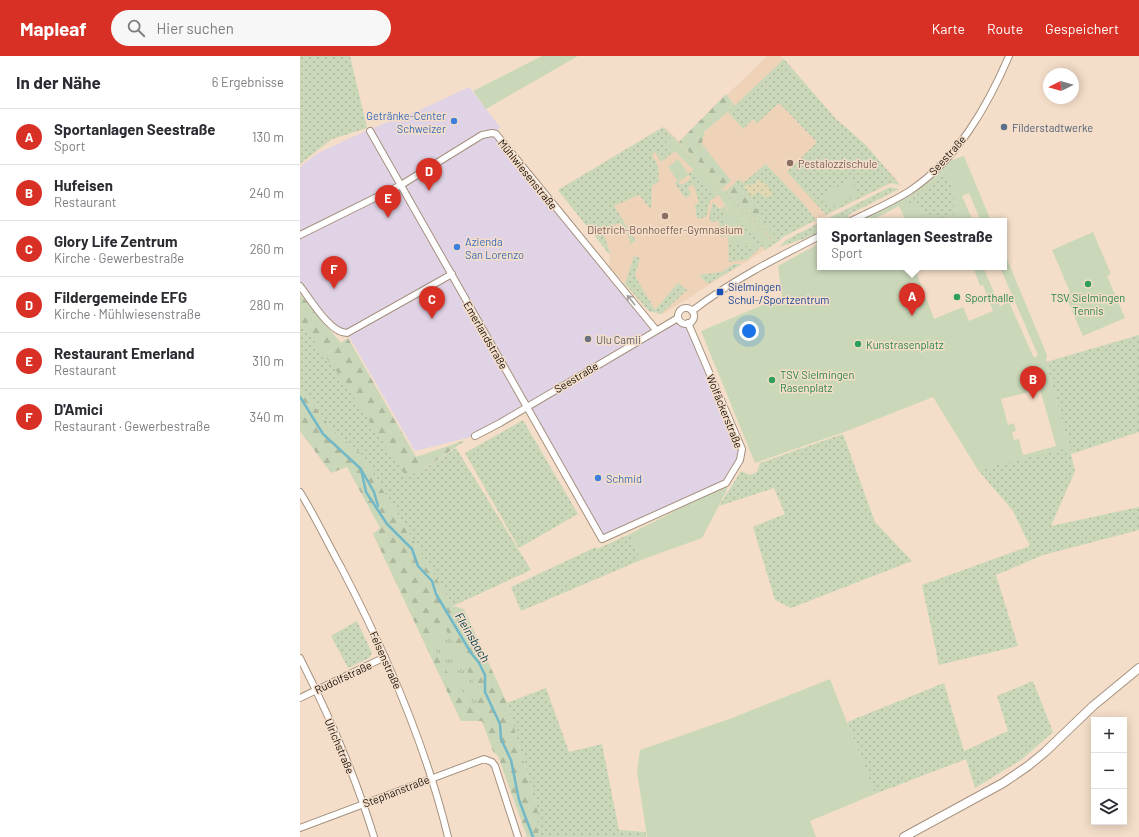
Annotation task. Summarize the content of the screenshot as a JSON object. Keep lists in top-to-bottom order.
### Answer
{
  "streets": {
    "street": [
      "Seestraße",
      "Mühlwiesenstraße",
      "Emerlandstraße",
      "Wolfäckerstraße",
      "Felsenstraße",
      "Rudolfstraße",
      "Ulrichstraße",
      "Stephanstraße"
    ]
  },
  "crossings": [
    ["Seestraße", "Mühlwiesenstraße"],
    ["Seestraße", "Emerlandstraße"],
    ["Seestraße", "Wolfäckerstraße"],
    ["Mühlwiesenstraße", "Emerlandstraße"],
    ["Emerlandstraße", "Wolfäckerstraße"],
    ["Felsenstraße", "Rudolfstraße"],
    ["Felsenstraße", "Stephanstraße"],
    ["Rudolfstraße", "Ulrichstraße"],
    ["Ulrichstraße", "Stephanstraße"]
  ],
  "one_way": ["Mühlwiesenstraße"],
  "water": ["Fleinsbach"],
  "places": {
    "other": [
      "Getränke-Center Schweizer",
      "Filderstadtwerke",
      "Pestalozzischule",
      "Dietrich-Bonhoeffer-Gymnasium",
      "Azienda San Lorenzo",
      "TSV Sielmingen Tennis",
      "Sporthalle",
      "Ulu Camii",
      "Kunstrasenplatz",
      "TSV Sielmingen Rasenplatz",
      "Schmid"
    ],
    "transit": ["Sielmingen Schul-/Sportzentrum"]
  },
  "north": "left",
  "page": {
    "header": "Mapleaf",
    "search": "Hier suchen",
    "nav": ["Karte", "Route", "Gespeichert"],
    "heading": ["In der Nähe", "6 Ergebnisse"],
    "list": [
      {
        "mark": "A",
        "name": "Sportanlagen Seestraße",
        "note": "Sport",
        "value": "130 m"
      },
      {
        "mark": "B",
        "name": "Hufeisen",
        "note": "Restaurant",
        "value": "240 m"
      },
      {
        "mark": "C",
        "name": "Glory Life Zentrum",
        "note": "Kirche · Gewerbestraße",
        "value": "260 m"
      },
      {
        "mark": "D",
        "name": "Fildergemeinde EFG",
        "note": "Kirche · Mühlwiesenstraße",
        "value": "280 m"
      },
      {
        "mark": "E",
        "name": "Restaurant Emerland",
        "note": "Restaurant",
        "value": "310 m"
      },
      {
        "mark": "F",
        "name": "D'Amici",
        "note": "Restaurant · Gewerbestraße",
        "value": "340 m"
      }
    ],
    "pins": [
      "D",
      "E",
      "F",
      "A",
      "C",
      "B"
    ],
    "popup": ["Sportanlagen Seestraße", "Sport"],
    "map_buttons": ["+", "−"]
  }
}
